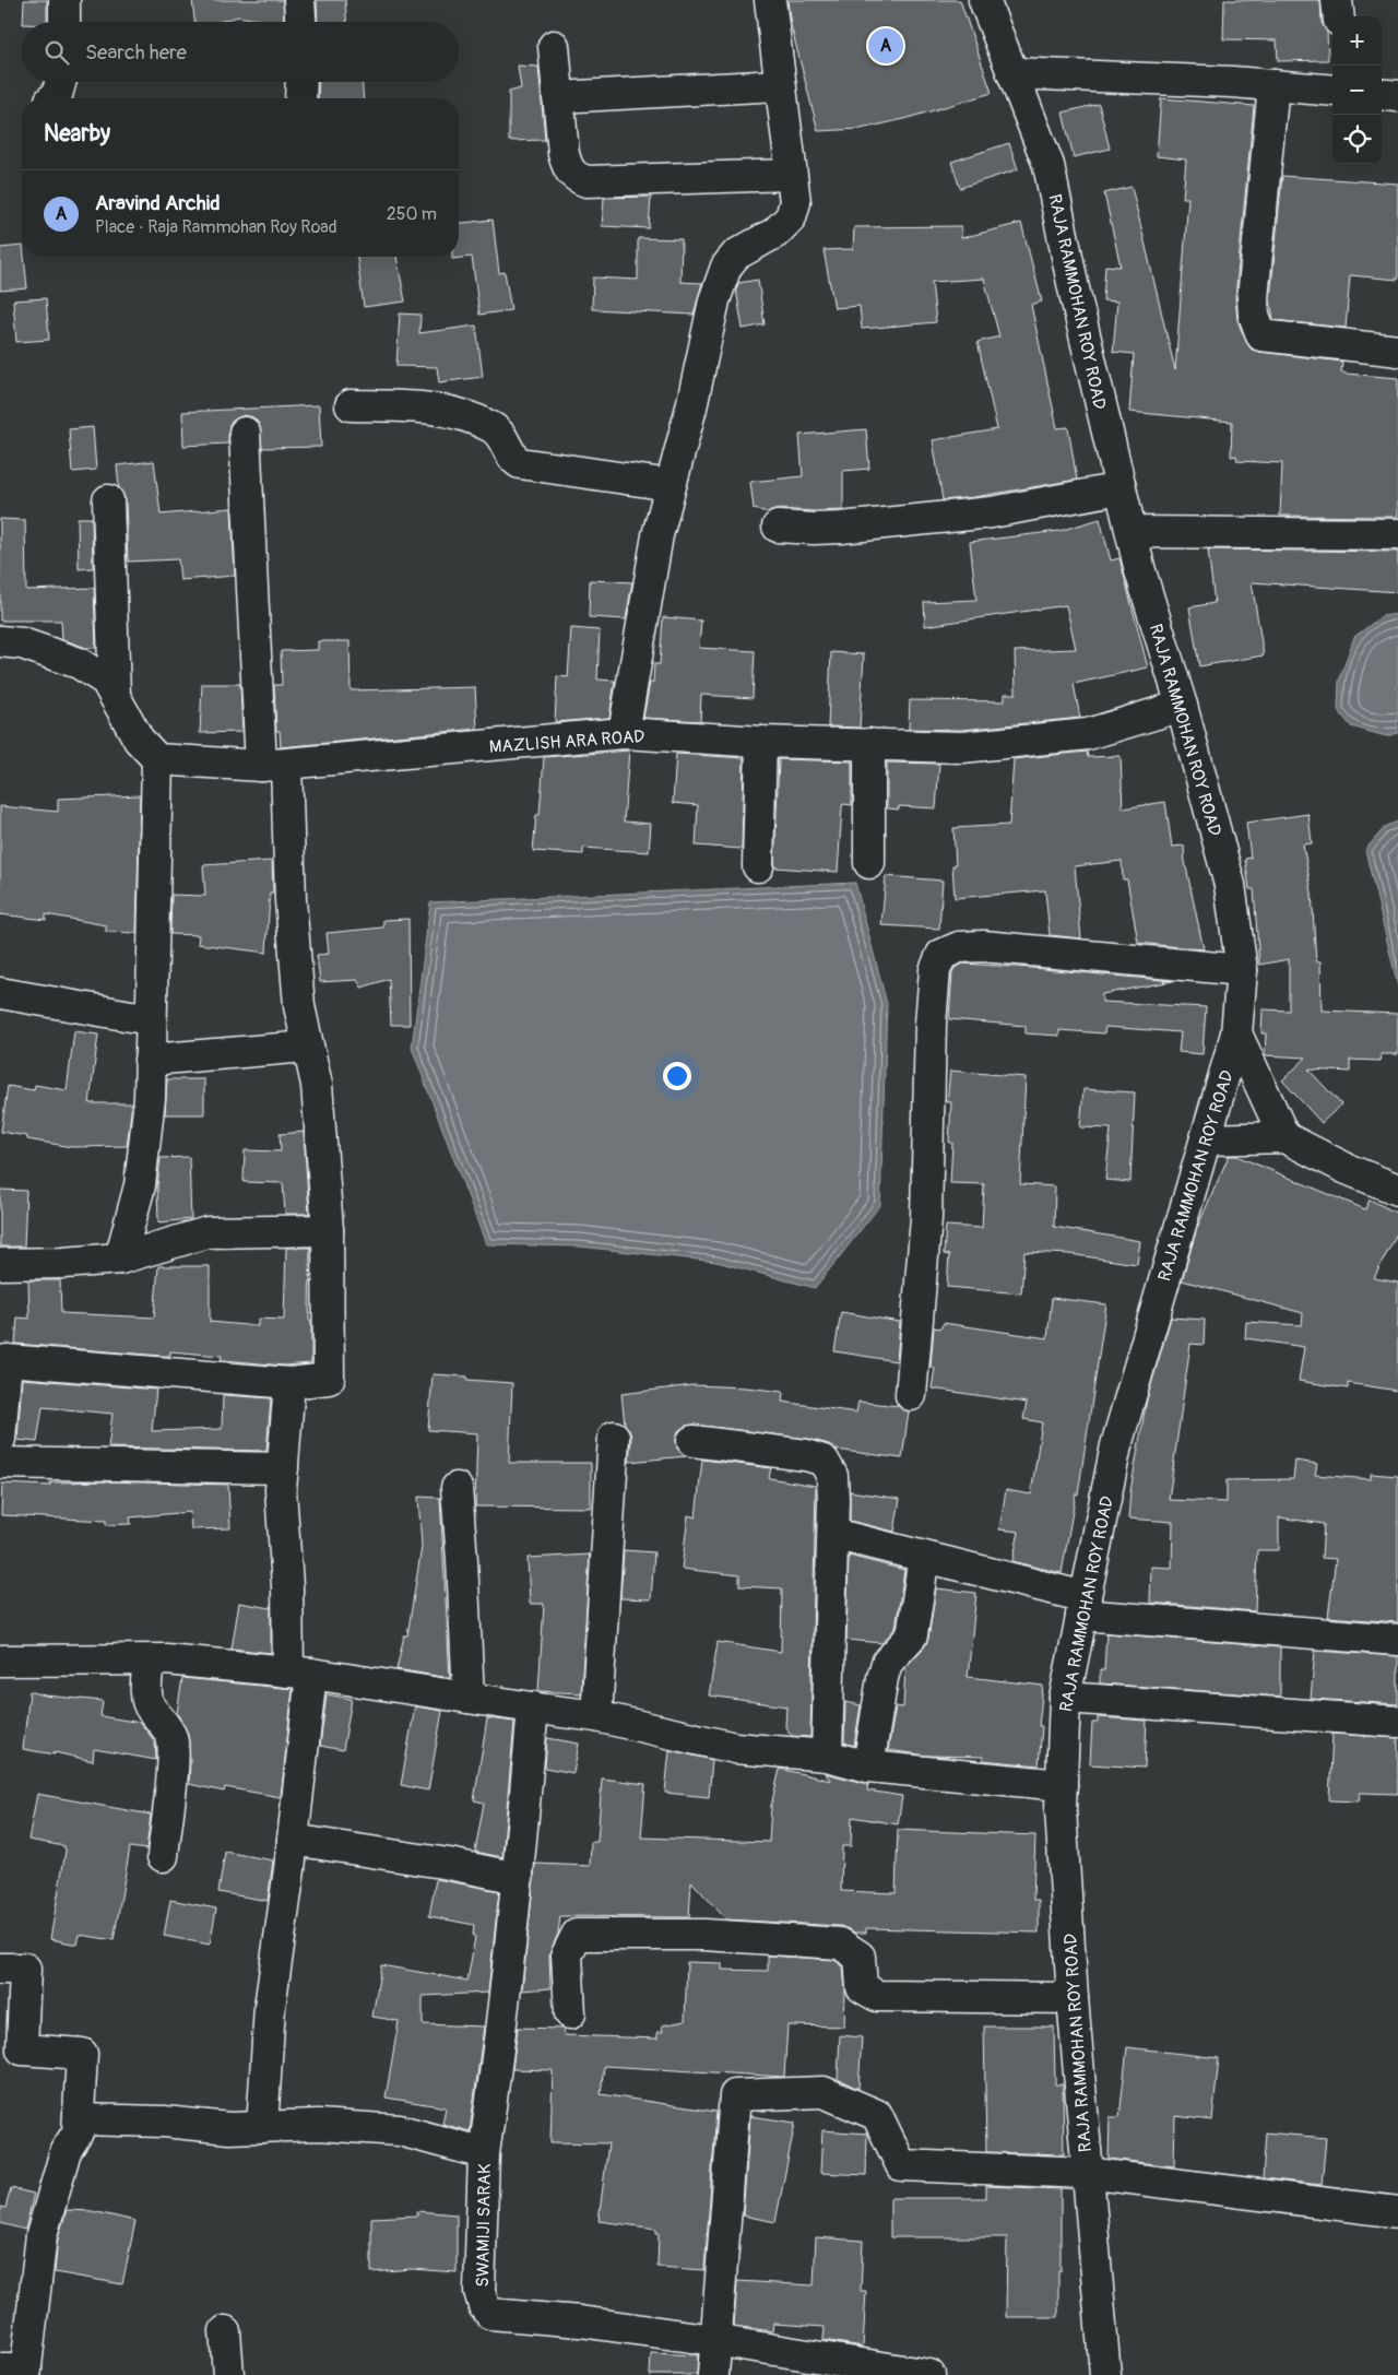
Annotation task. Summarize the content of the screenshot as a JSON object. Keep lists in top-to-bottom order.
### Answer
{
  "streets": {
    "street": ["RAJA RAMMOHAN ROY ROAD", "MAZLISH ARA ROAD", "SWAMIJI SARAK"]
  },
  "crossings": [
    ["RAJA RAMMOHAN ROY ROAD", "MAZLISH ARA ROAD"]
  ],
  "page": {
    "map_buttons": ["+", "−"],
    "search": "Search here",
    "pins": "A",
    "heading": "Nearby",
    "list": [
      {
        "mark": "A",
        "name": "Aravind Archid",
        "note": "Place · Raja Rammohan Roy Road",
        "value": "250 m"
      }
    ]
  }
}
